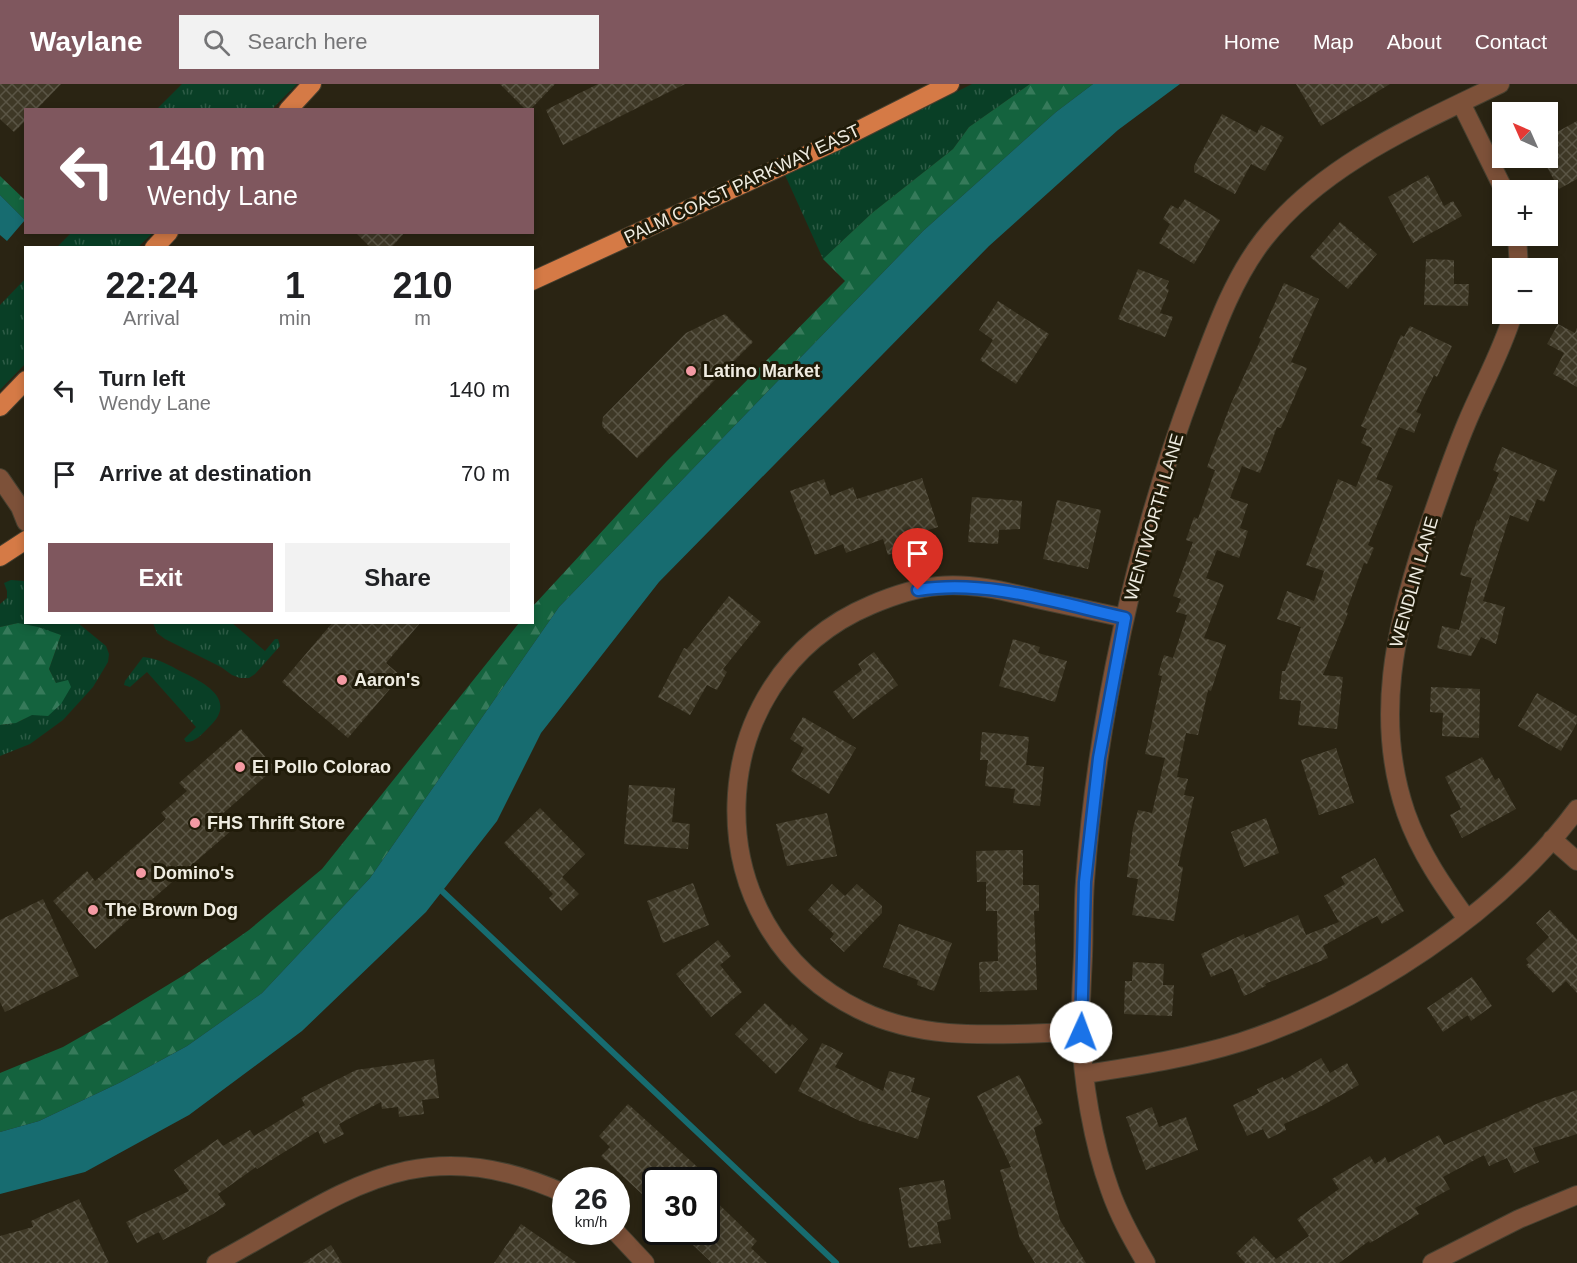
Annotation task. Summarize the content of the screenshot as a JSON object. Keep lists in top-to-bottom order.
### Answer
{
  "streets": {
    "main road": ["PALM COAST PARKWAY EAST"],
    "street": ["WENTWORTH LANE", "WENDLIN LANE"]
  },
  "places": [
    "Latino Market",
    "Aaron's",
    "El Pollo Colorao",
    "FHS Thrift Store",
    "Domino's",
    "The Brown Dog"
  ],
  "north": "top left",
  "page": {
    "header": "Waylane",
    "search": "Search here",
    "nav": [
      "Home",
      "Map",
      "About",
      "Contact"
    ],
    "map_buttons": ["+", "−"],
    "turn": ["140 m", "Wendy Lane"],
    "eta": [
      "22:24",
      "Arrival",
      "1",
      "min",
      "210",
      "m"
    ],
    "list": [
      {
        "name": "Turn left",
        "note": "Wendy Lane",
        "value": "140 m"
      },
      {
        "name": "Arrive at destination",
        "value": "70 m"
      }
    ],
    "buttons": ["Exit", "Share"],
    "speed": "26 km/h",
    "limit": "30"
  }
}
